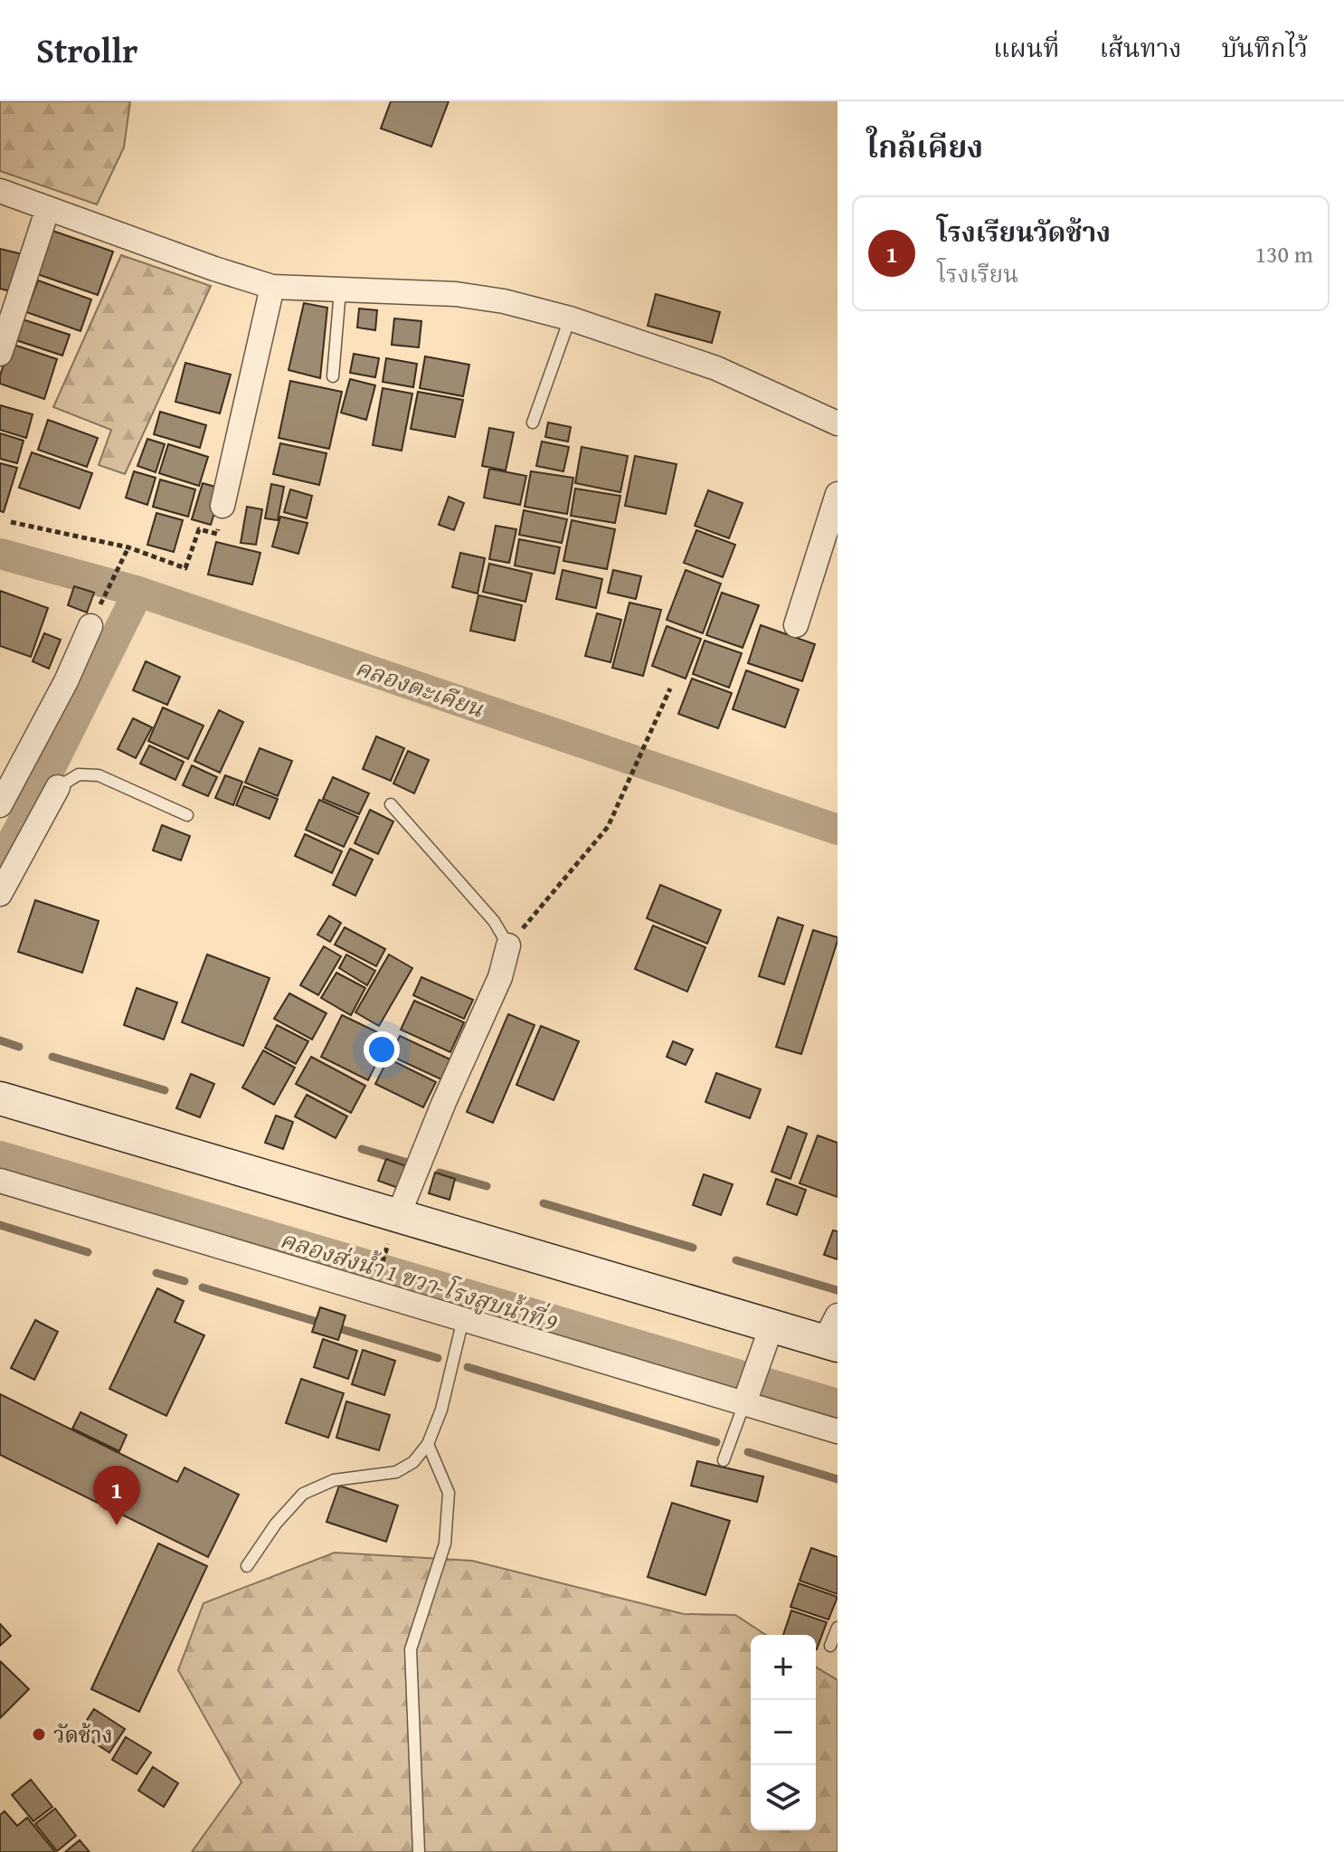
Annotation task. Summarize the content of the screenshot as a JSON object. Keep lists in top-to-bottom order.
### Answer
{
  "water": ["คลองตะเคียน", "คลองส่งน้ำ 1 ขวา-โรงสูบน้ำที่ 9"],
  "places": ["วัดช้าง"],
  "page": {
    "header": "Strollr",
    "nav": ["แผนที่", "เส้นทาง", "บันทึกไว้"],
    "heading": "ใกล้เคียง",
    "list": [
      {
        "mark": "1",
        "name": "โรงเรียนวัดช้าง",
        "note": "โรงเรียน",
        "value": "130 m"
      }
    ],
    "pins": "1",
    "map_buttons": ["+", "−"]
  }
}
